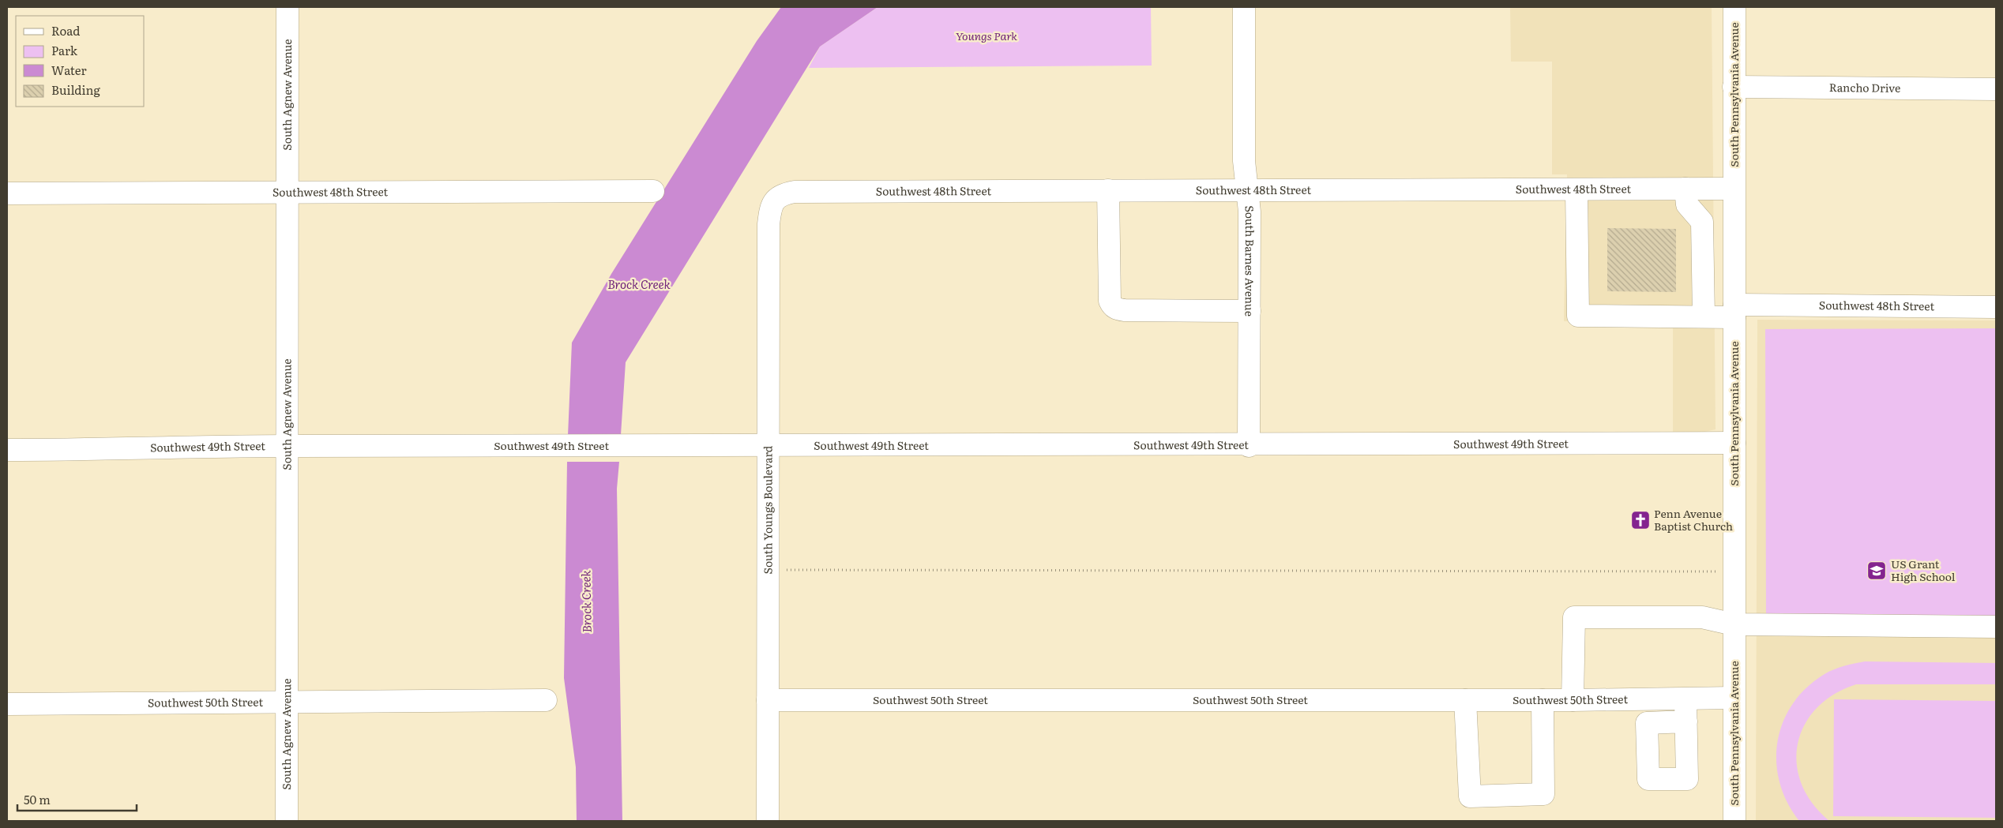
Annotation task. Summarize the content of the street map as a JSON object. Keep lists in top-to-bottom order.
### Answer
{
  "streets": {
    "street": [
      "Rancho Drive",
      "South Agnew Avenue",
      "South Pennsylvania Avenue",
      "Southwest 48th Street",
      "South Barnes Avenue",
      "Southwest 49th Street",
      "South Youngs Boulevard",
      "Southwest 50th Street"
    ]
  },
  "crossings": [
    ["Rancho Drive", "South Pennsylvania Avenue"],
    ["South Agnew Avenue", "Southwest 48th Street"],
    ["South Agnew Avenue", "Southwest 49th Street"],
    ["South Agnew Avenue", "Southwest 50th Street"],
    ["South Pennsylvania Avenue", "Southwest 48th Street"],
    ["South Pennsylvania Avenue", "Southwest 49th Street"],
    ["South Pennsylvania Avenue", "Southwest 50th Street"],
    ["Southwest 48th Street", "South Barnes Avenue"],
    ["Southwest 48th Street", "South Youngs Boulevard"],
    ["South Barnes Avenue", "Southwest 49th Street"],
    ["Southwest 49th Street", "South Youngs Boulevard"],
    ["South Youngs Boulevard", "Southwest 50th Street"]
  ],
  "water": ["Brock Creek"],
  "parks": ["Youngs Park"],
  "places": {
    "church": ["Penn Avenue Baptist Church"],
    "school or university": ["US Grant High School"]
  },
  "legend": [
    "Road",
    "Park",
    "Water",
    "Building"
  ],
  "scale_bar": "50 m"
}
